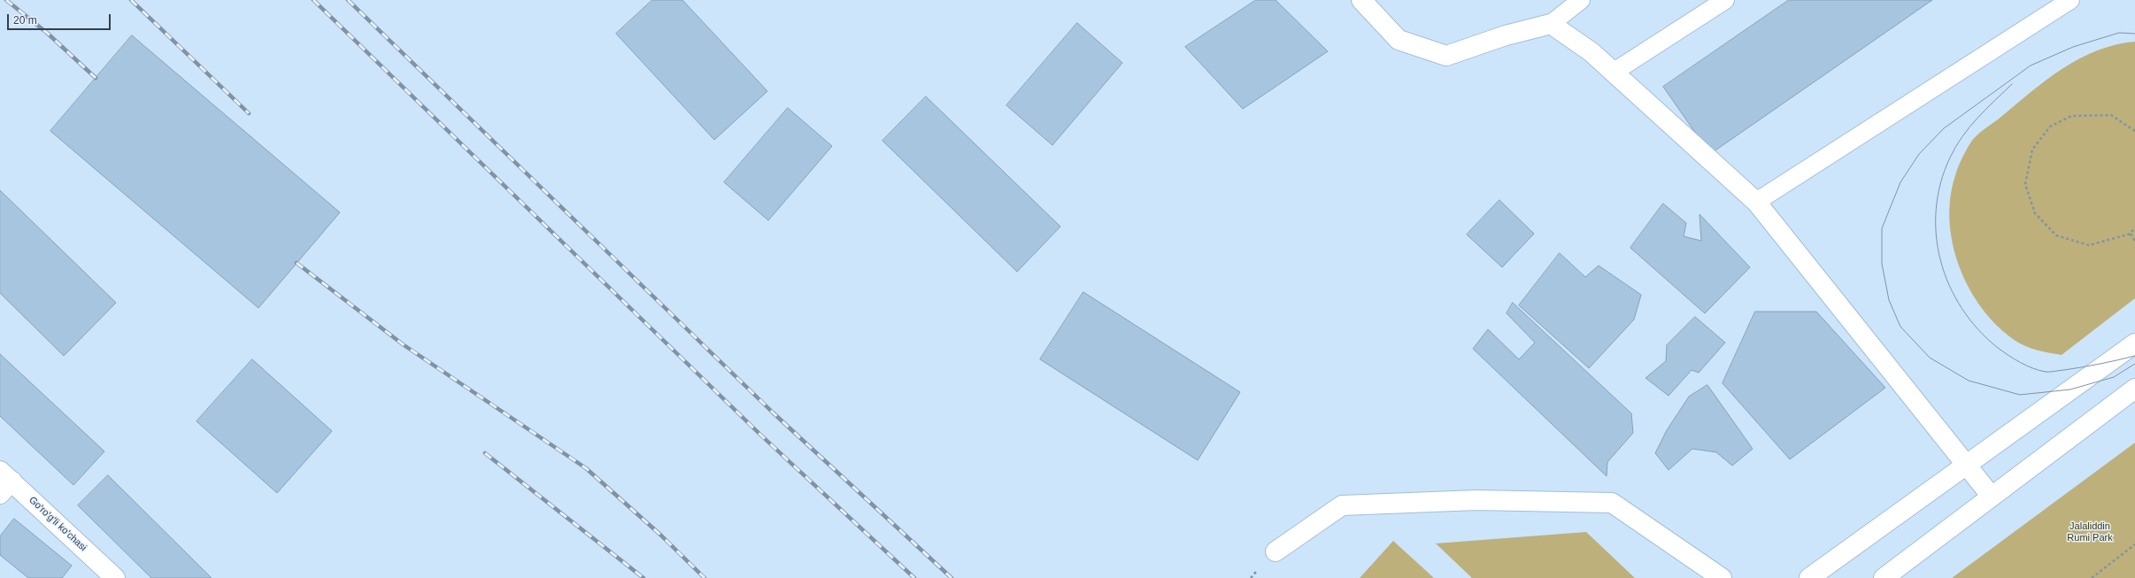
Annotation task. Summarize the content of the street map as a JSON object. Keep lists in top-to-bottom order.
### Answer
{
  "streets": {
    "street": ["Go'ro'g'li ko'chasi"]
  },
  "parks": ["Jalaliddin Rumi Park"],
  "scale_bar": "20 m"
}
